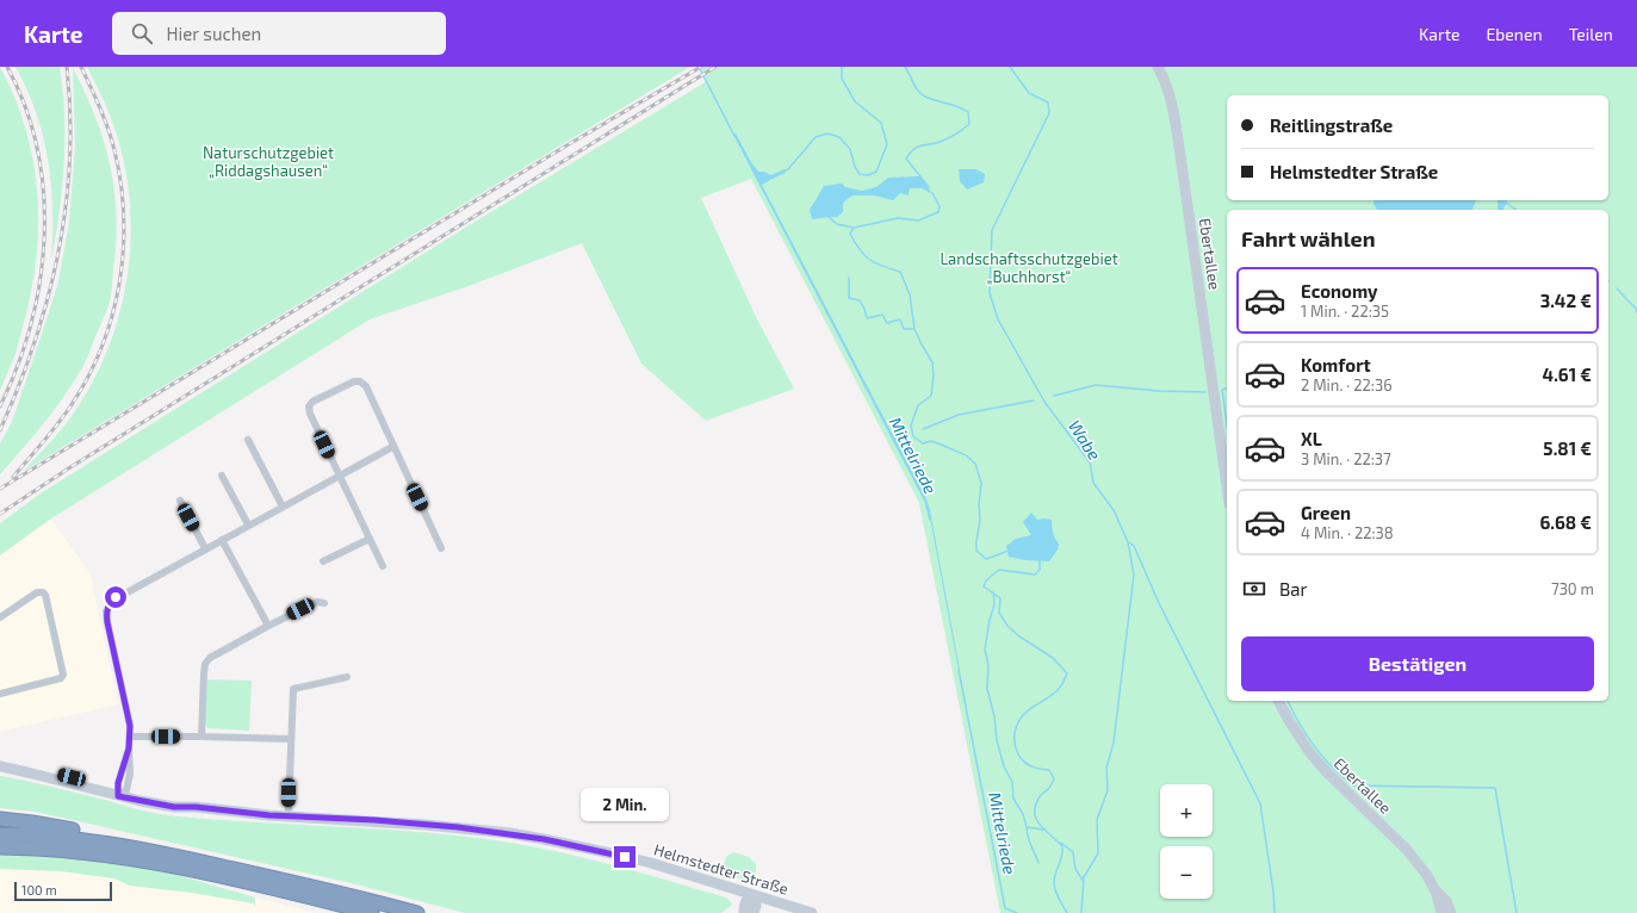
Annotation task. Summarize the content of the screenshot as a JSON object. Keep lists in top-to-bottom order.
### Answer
{
  "streets": {
    "street": ["Ebertallee", "Helmstedter Straße"]
  },
  "water": ["Wabe", "Mittelriede"],
  "parks": ["Naturschutzgebiet „Riddagshausen“", "Landschaftsschutzgebiet „Buchhorst“"],
  "scale_bar": "100 m",
  "page": {
    "header": "Karte",
    "search": "Hier suchen",
    "nav": ["Karte", "Ebenen", "Teilen"],
    "banner": ["Reitlingstraße", "Helmstedter Straße"],
    "heading": "Fahrt wählen",
    "list": [
      {
        "name": "Economy",
        "note": "1 Min. · 22:35",
        "value": "3.42 €"
      },
      {
        "name": "Komfort",
        "note": "2 Min. · 22:36",
        "value": "4.61 €"
      },
      {
        "name": "XL",
        "note": "3 Min. · 22:37",
        "value": "5.81 €"
      },
      {
        "name": "Green",
        "note": "4 Min. · 22:38",
        "value": "6.68 €"
      }
    ],
    "pay": ["Bar", "730 m"],
    "buttons": "Bestätigen",
    "map_buttons": ["+", "−"],
    "bubble": "2 Min.",
    "scale": "100 m"
  }
}
